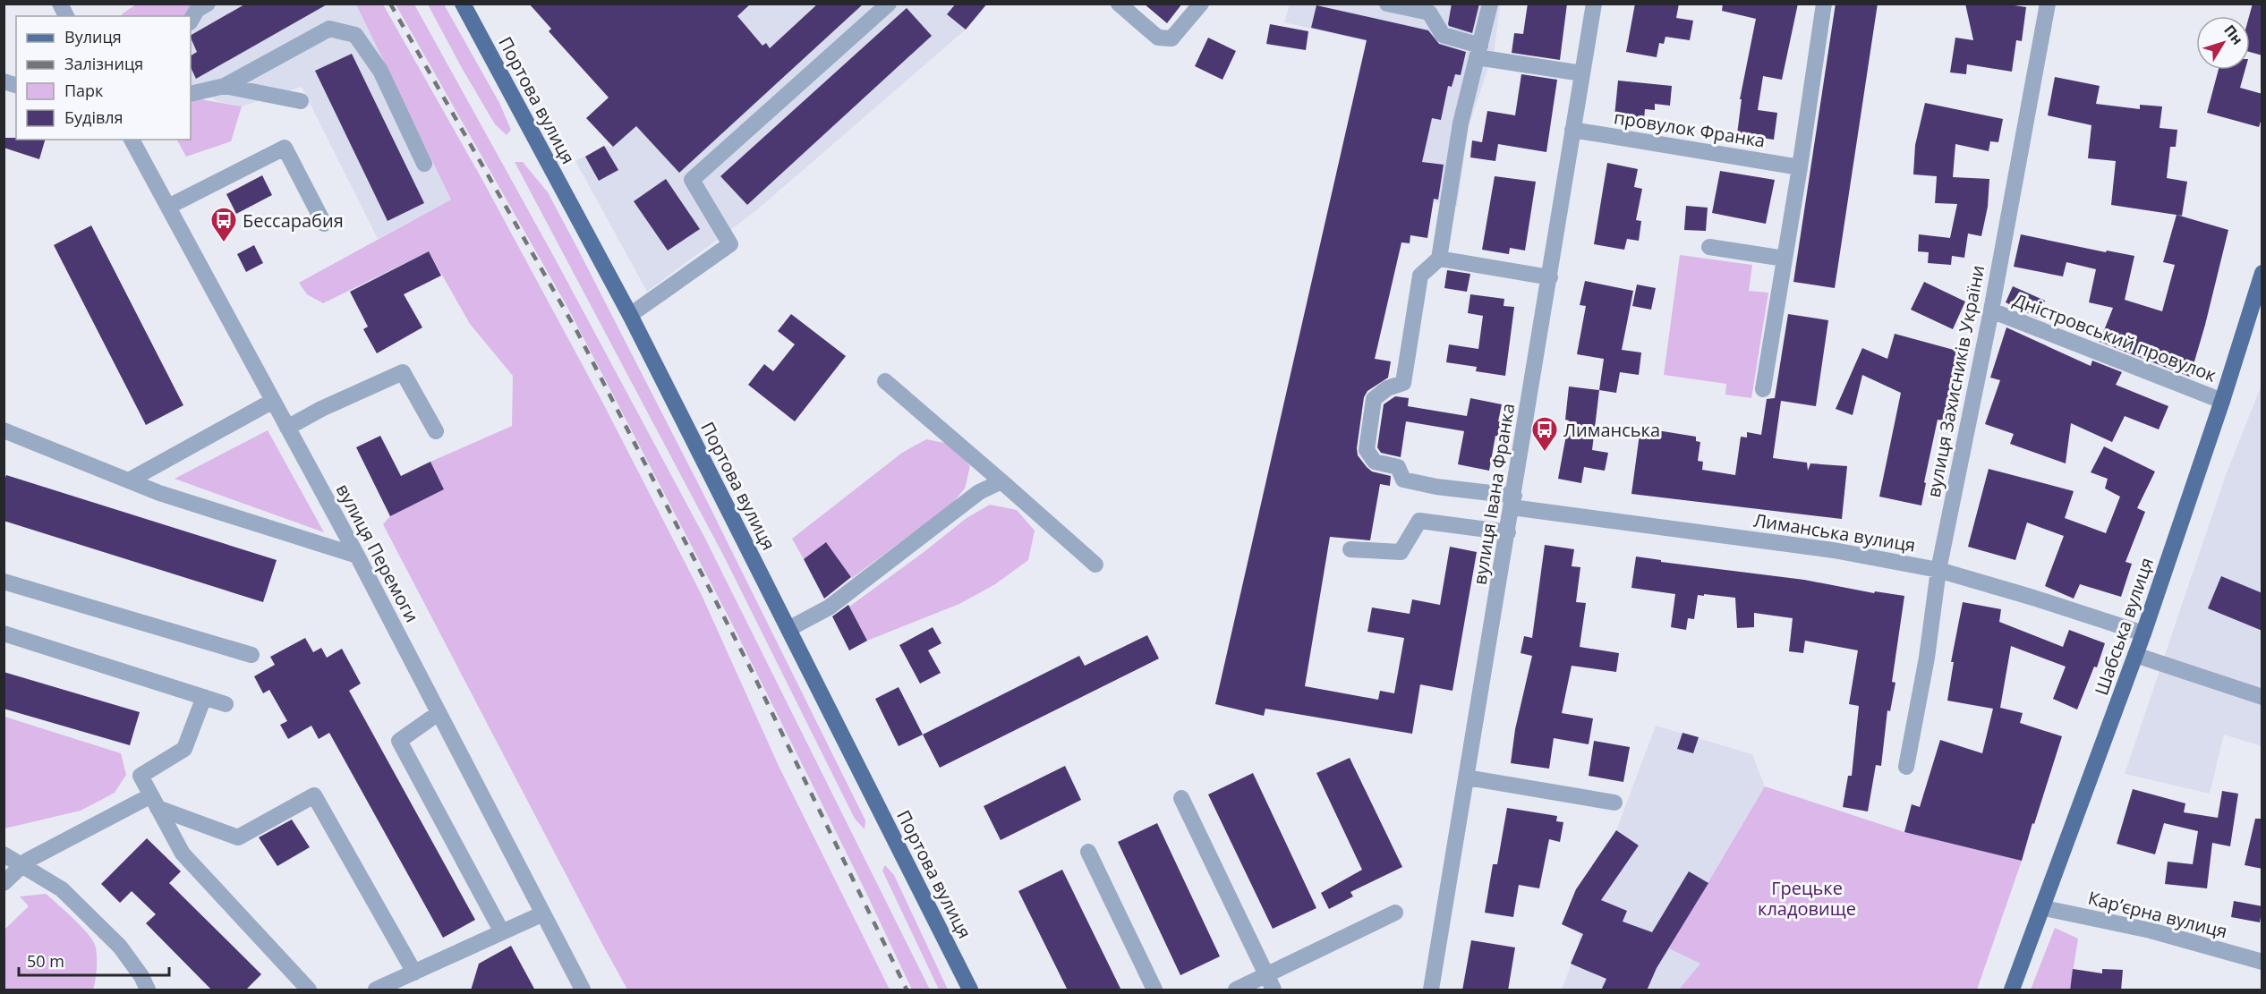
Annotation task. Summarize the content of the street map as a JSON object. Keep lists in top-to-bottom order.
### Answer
{
  "streets": {
    "main road": ["Портова вулиця", "Шабська вулиця"],
    "street": [
      "провулок Франка",
      "Дністровський провулок",
      "вулиця Захисників України",
      "вулиця Івана Франка",
      "Лиманська вулиця",
      "вулиця Перемоги",
      "Карʼєрна вулиця"
    ]
  },
  "crossings": [
    ["провулок Франка", "вулиця Івана Франка"],
    ["Дністровський провулок", "вулиця Захисників України"],
    ["Дністровський провулок", "Шабська вулиця"],
    ["вулиця Захисників України", "Лиманська вулиця"],
    ["вулиця Івана Франка", "Лиманська вулиця"],
    ["Лиманська вулиця", "Шабська вулиця"],
    ["Шабська вулиця", "Карʼєрна вулиця"]
  ],
  "parks": ["Грецьке кладовище"],
  "places": {
    "bus stop": ["Бессарабия", "Лиманська"]
  },
  "legend": [
    "Вулиця",
    "Залізниця",
    "Парк",
    "Будівля"
  ],
  "scale_bar": "50 m",
  "north": "top right"
}
